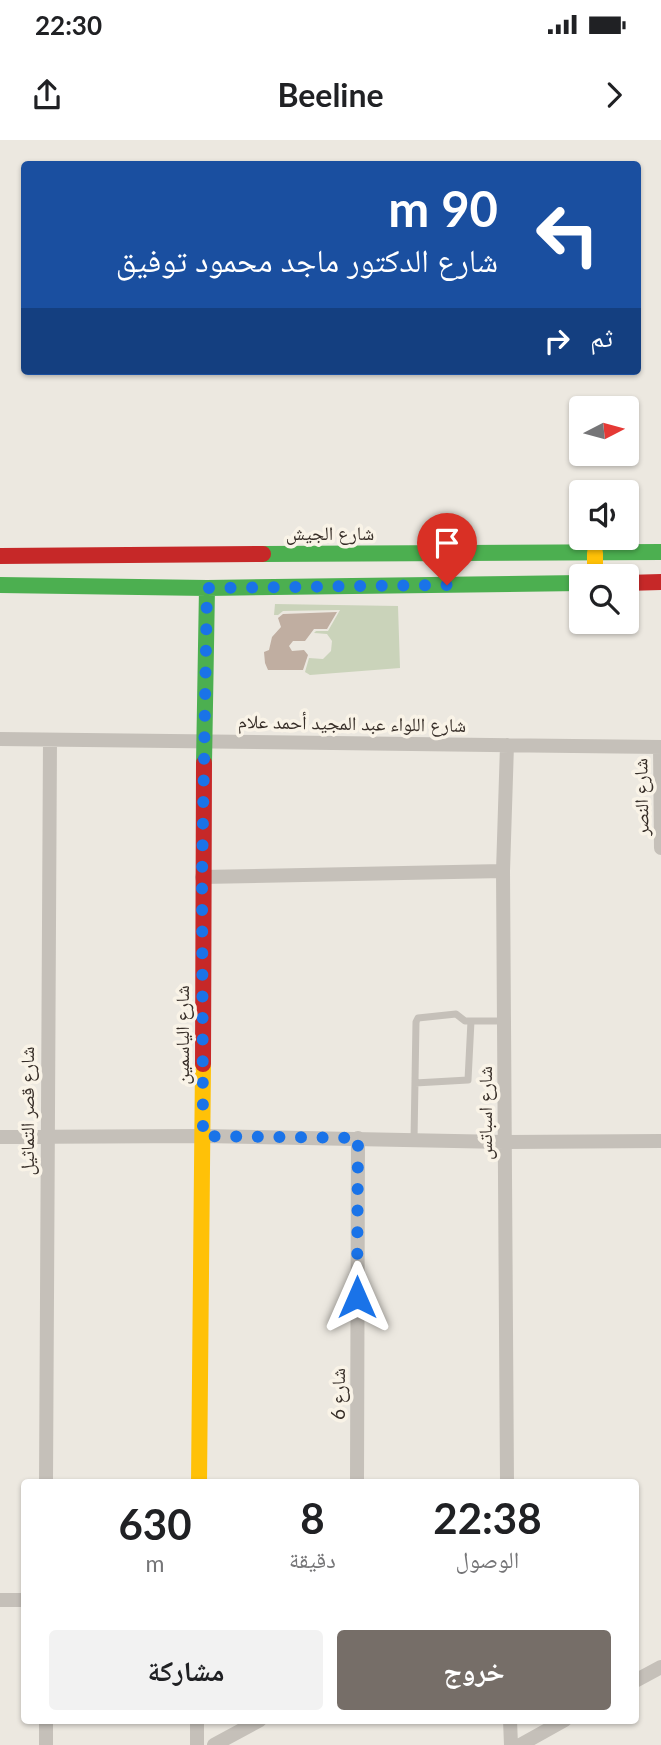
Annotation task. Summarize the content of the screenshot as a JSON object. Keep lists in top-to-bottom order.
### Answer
{
  "streets": {
    "street": [
      "شارع الجيش",
      "شارع اللواء عبد المجيد أحمد علام",
      "شارع النصر",
      "شارع الياسمين",
      "شارع قصر التماثيل",
      "شارع اسباتس",
      "شارع 6"
    ]
  },
  "crossings": [
    ["شارع اللواء عبد المجيد أحمد علام", "شارع النصر"],
    ["شارع اللواء عبد المجيد أحمد علام", "شارع الياسمين"],
    ["شارع اللواء عبد المجيد أحمد علام", "شارع قصر التماثيل"],
    ["شارع اللواء عبد المجيد أحمد علام", "شارع اسباتس"]
  ],
  "north": "right",
  "page": {
    "status": "22:30",
    "header": "Beeline",
    "turn": ["90 m", "شارع الدكتور ماجد محمود توفيق"],
    "then": "ثم",
    "eta": [
      "22:38",
      "الوصول",
      "8",
      "دقيقة",
      "630",
      "m"
    ],
    "buttons": ["خروج", "مشاركة"]
  }
}
